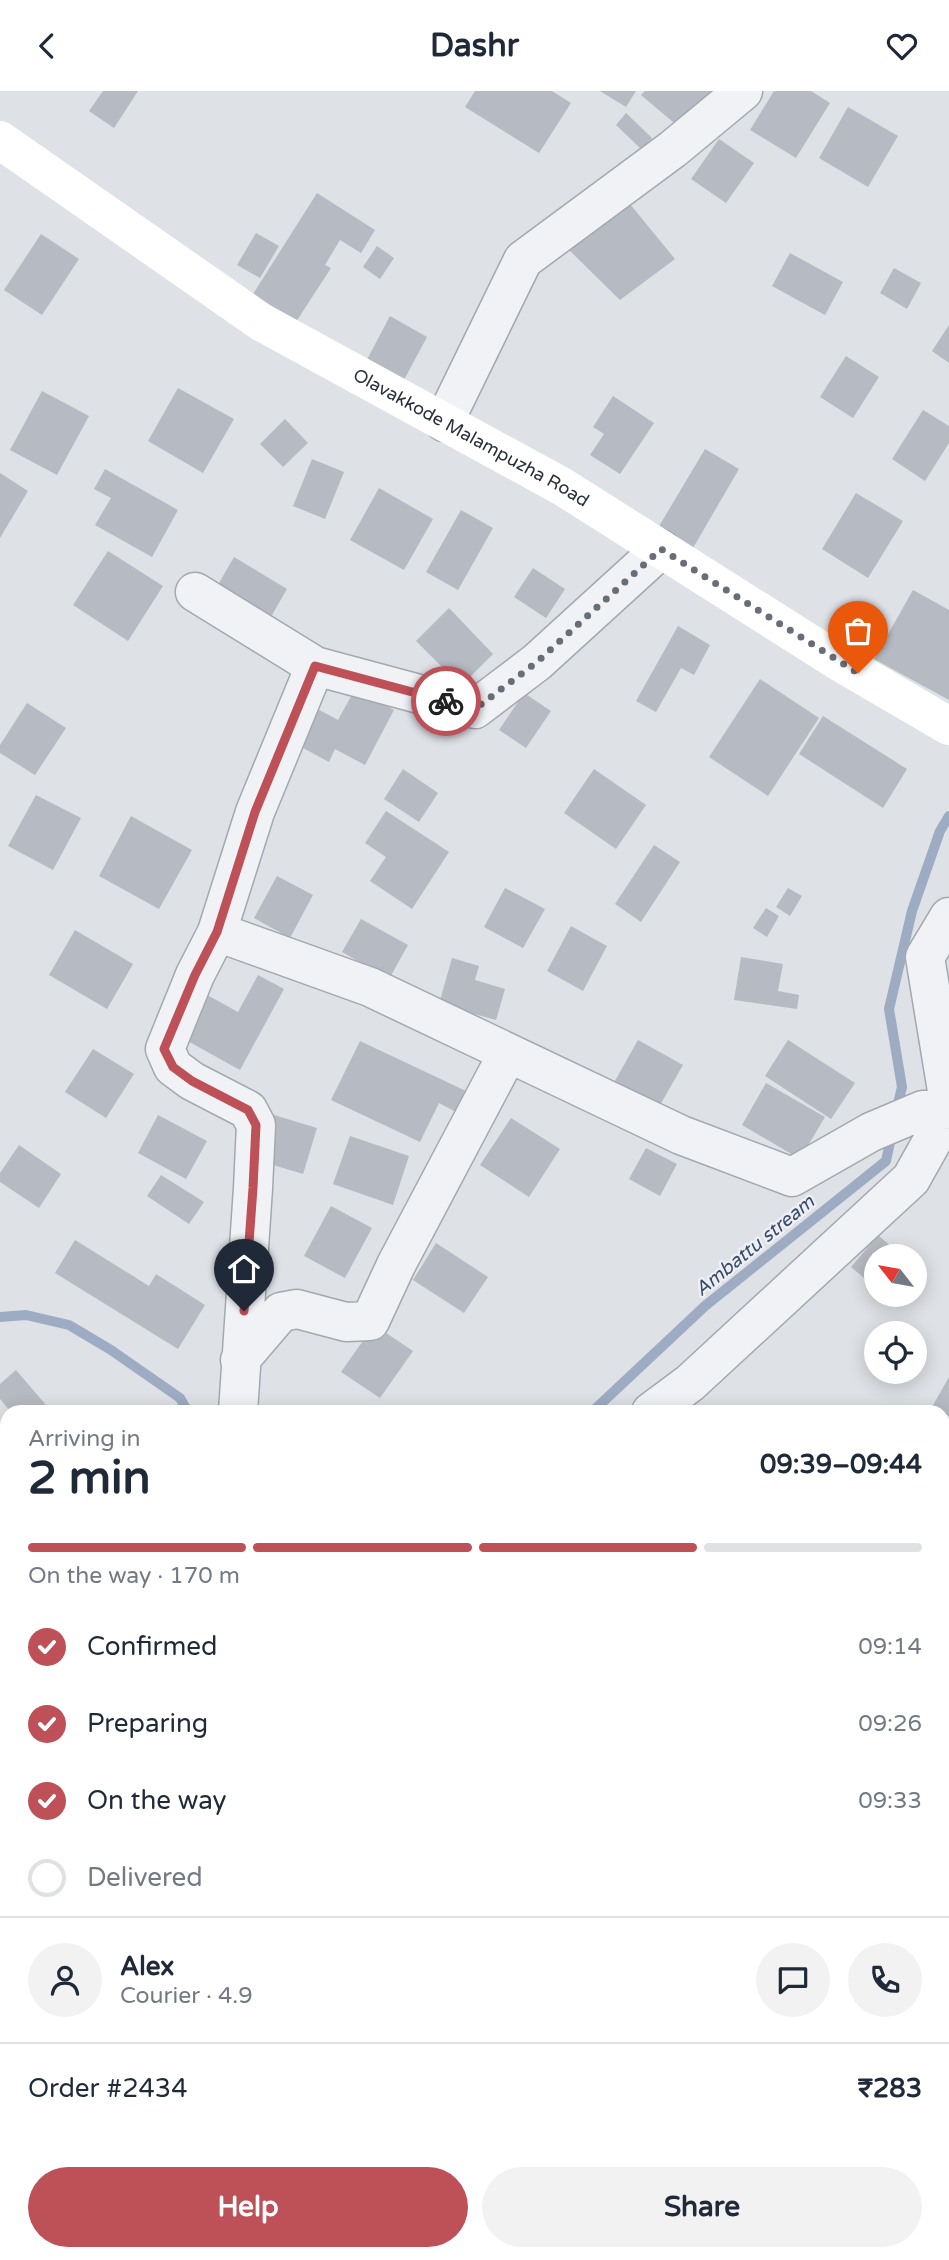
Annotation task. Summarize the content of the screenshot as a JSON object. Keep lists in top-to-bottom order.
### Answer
{
  "streets": {
    "main road": ["Olavakkode Malampuzha Road"]
  },
  "water": ["Ambattu stream"],
  "north": "top left",
  "page": {
    "header": "Dashr",
    "heading": ["2 min", "Arriving in", "09:39–09:44"],
    "panel": [
      "Alex",
      "Courier · 4.9",
      "Order #2434",
      "₹283"
    ],
    "bar": "On the way · 170 m",
    "list": [
      ["Confirmed", "09:14"],
      ["Preparing", "09:26"],
      ["On the way", "09:33"],
      "Delivered"
    ],
    "buttons": ["Help", "Share"]
  }
}
